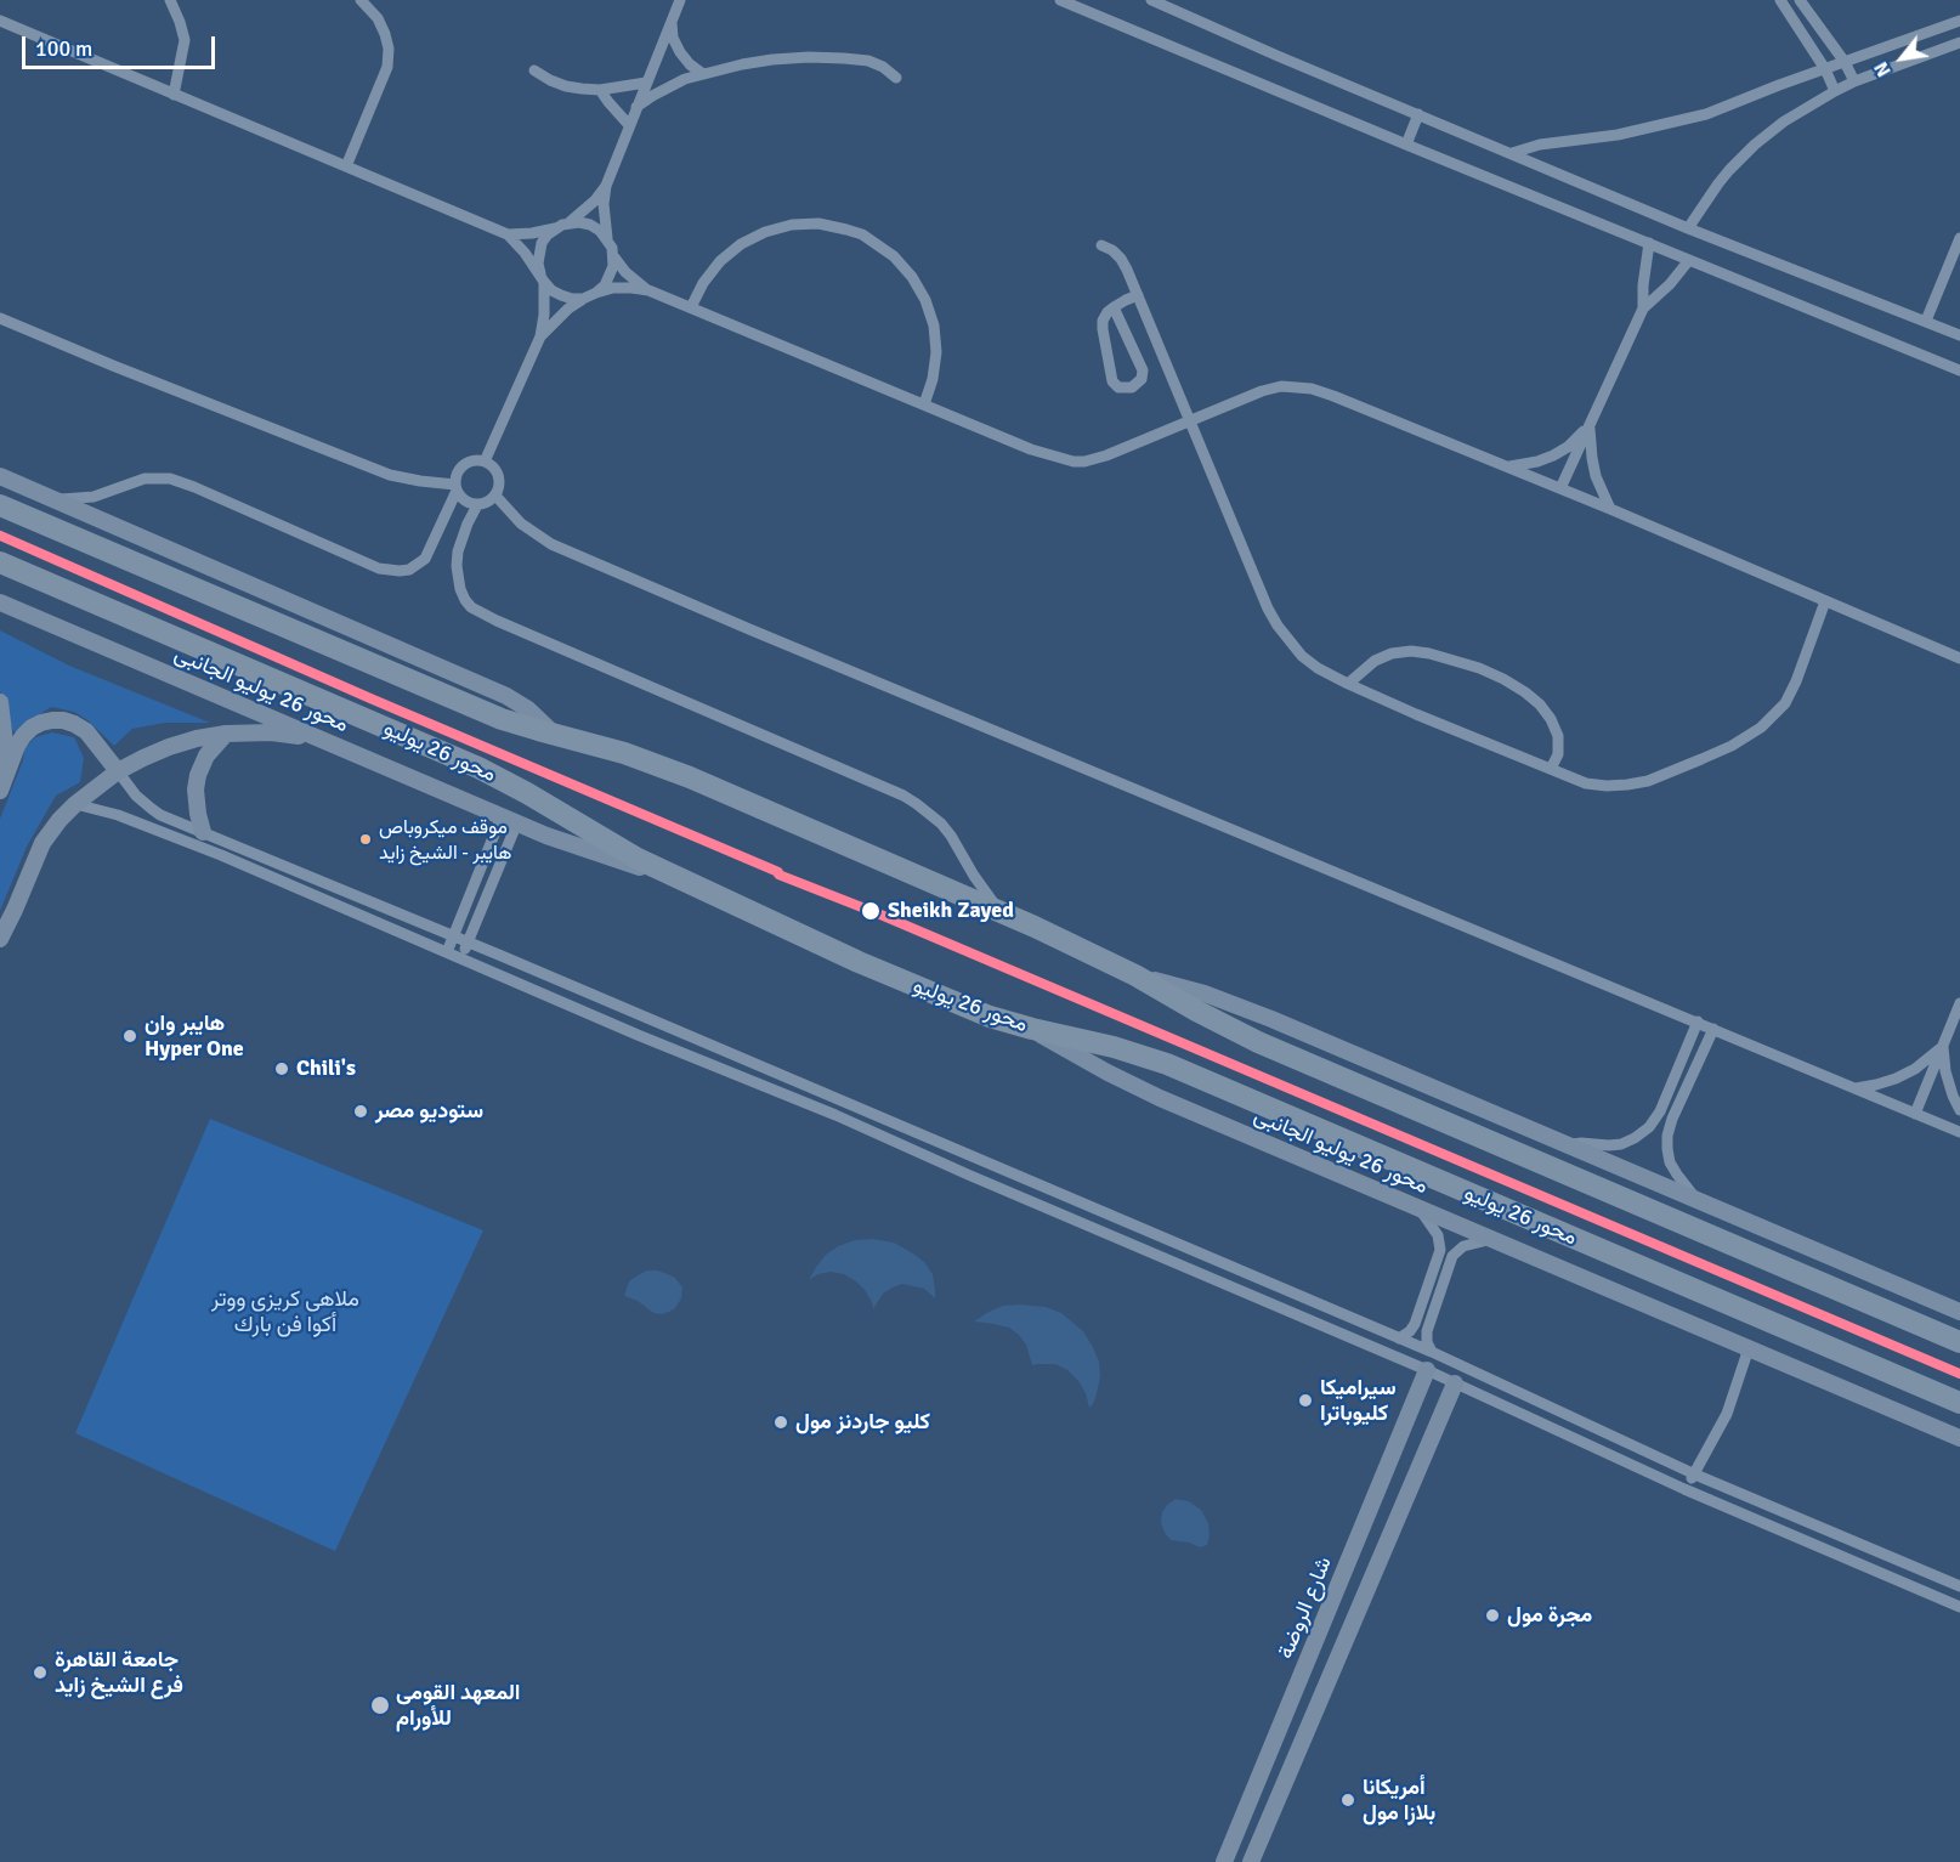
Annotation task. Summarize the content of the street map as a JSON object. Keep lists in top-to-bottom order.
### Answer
{
  "streets": {
    "highway": ["محور 26 يوليو"],
    "main road": ["محور 26 يوليو الجانبى", "شارع الروضة"]
  },
  "crossings": [
    ["محور 26 يوليو الجانبى", "محور 26 يوليو"]
  ],
  "parks": ["ملاهى كريزى ووتر أكوا فن بارك"],
  "places": [
    "موقف ميكروباص هايبر - الشيخ زايد",
    "Sheikh Zayed",
    "هايبر وان Hyper One",
    "Chili's",
    "ستوديو مصر",
    "سيراميكا كليوباترا",
    "كليو جاردنز مول",
    "مجرة مول",
    "جامعة القاهرة فرع الشيخ زايد",
    "المعهد القومى للأورام",
    "أمريكانا بلازا مول"
  ],
  "scale_bar": "100 m",
  "north": "bottom left"
}
